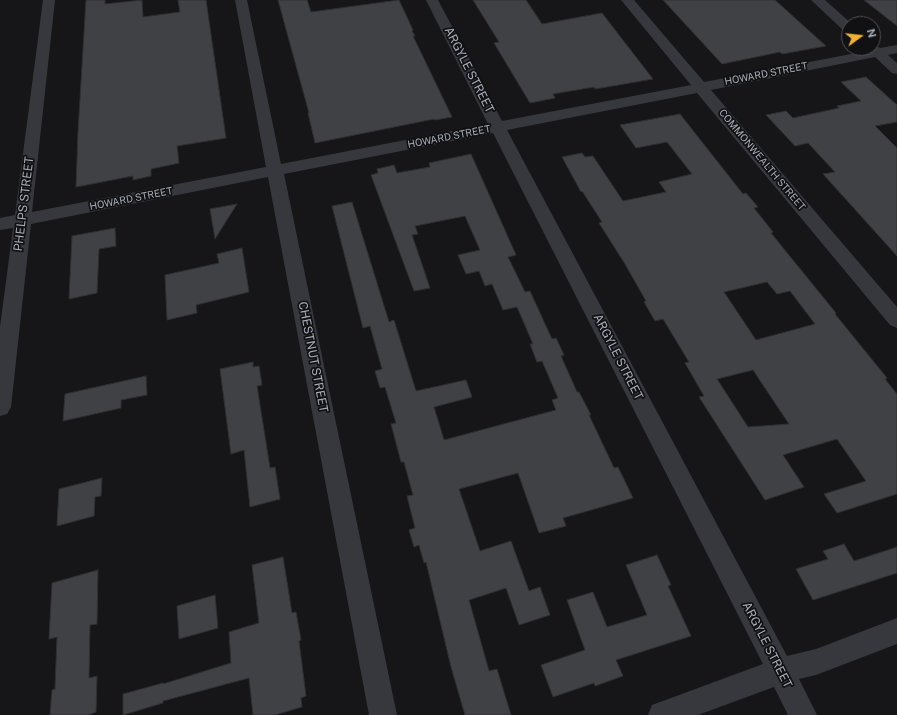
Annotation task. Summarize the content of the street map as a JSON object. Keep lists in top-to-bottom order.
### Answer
{
  "streets": {
    "street": [
      "ARGYLE STREET",
      "HOWARD STREET",
      "COMMONWEALTH STREET",
      "PHELPS STREET",
      "CHESTNUT STREET"
    ]
  },
  "crossings": [
    ["ARGYLE STREET", "HOWARD STREET"],
    ["HOWARD STREET", "COMMONWEALTH STREET"],
    ["HOWARD STREET", "PHELPS STREET"],
    ["HOWARD STREET", "CHESTNUT STREET"]
  ],
  "north": "right"
}
